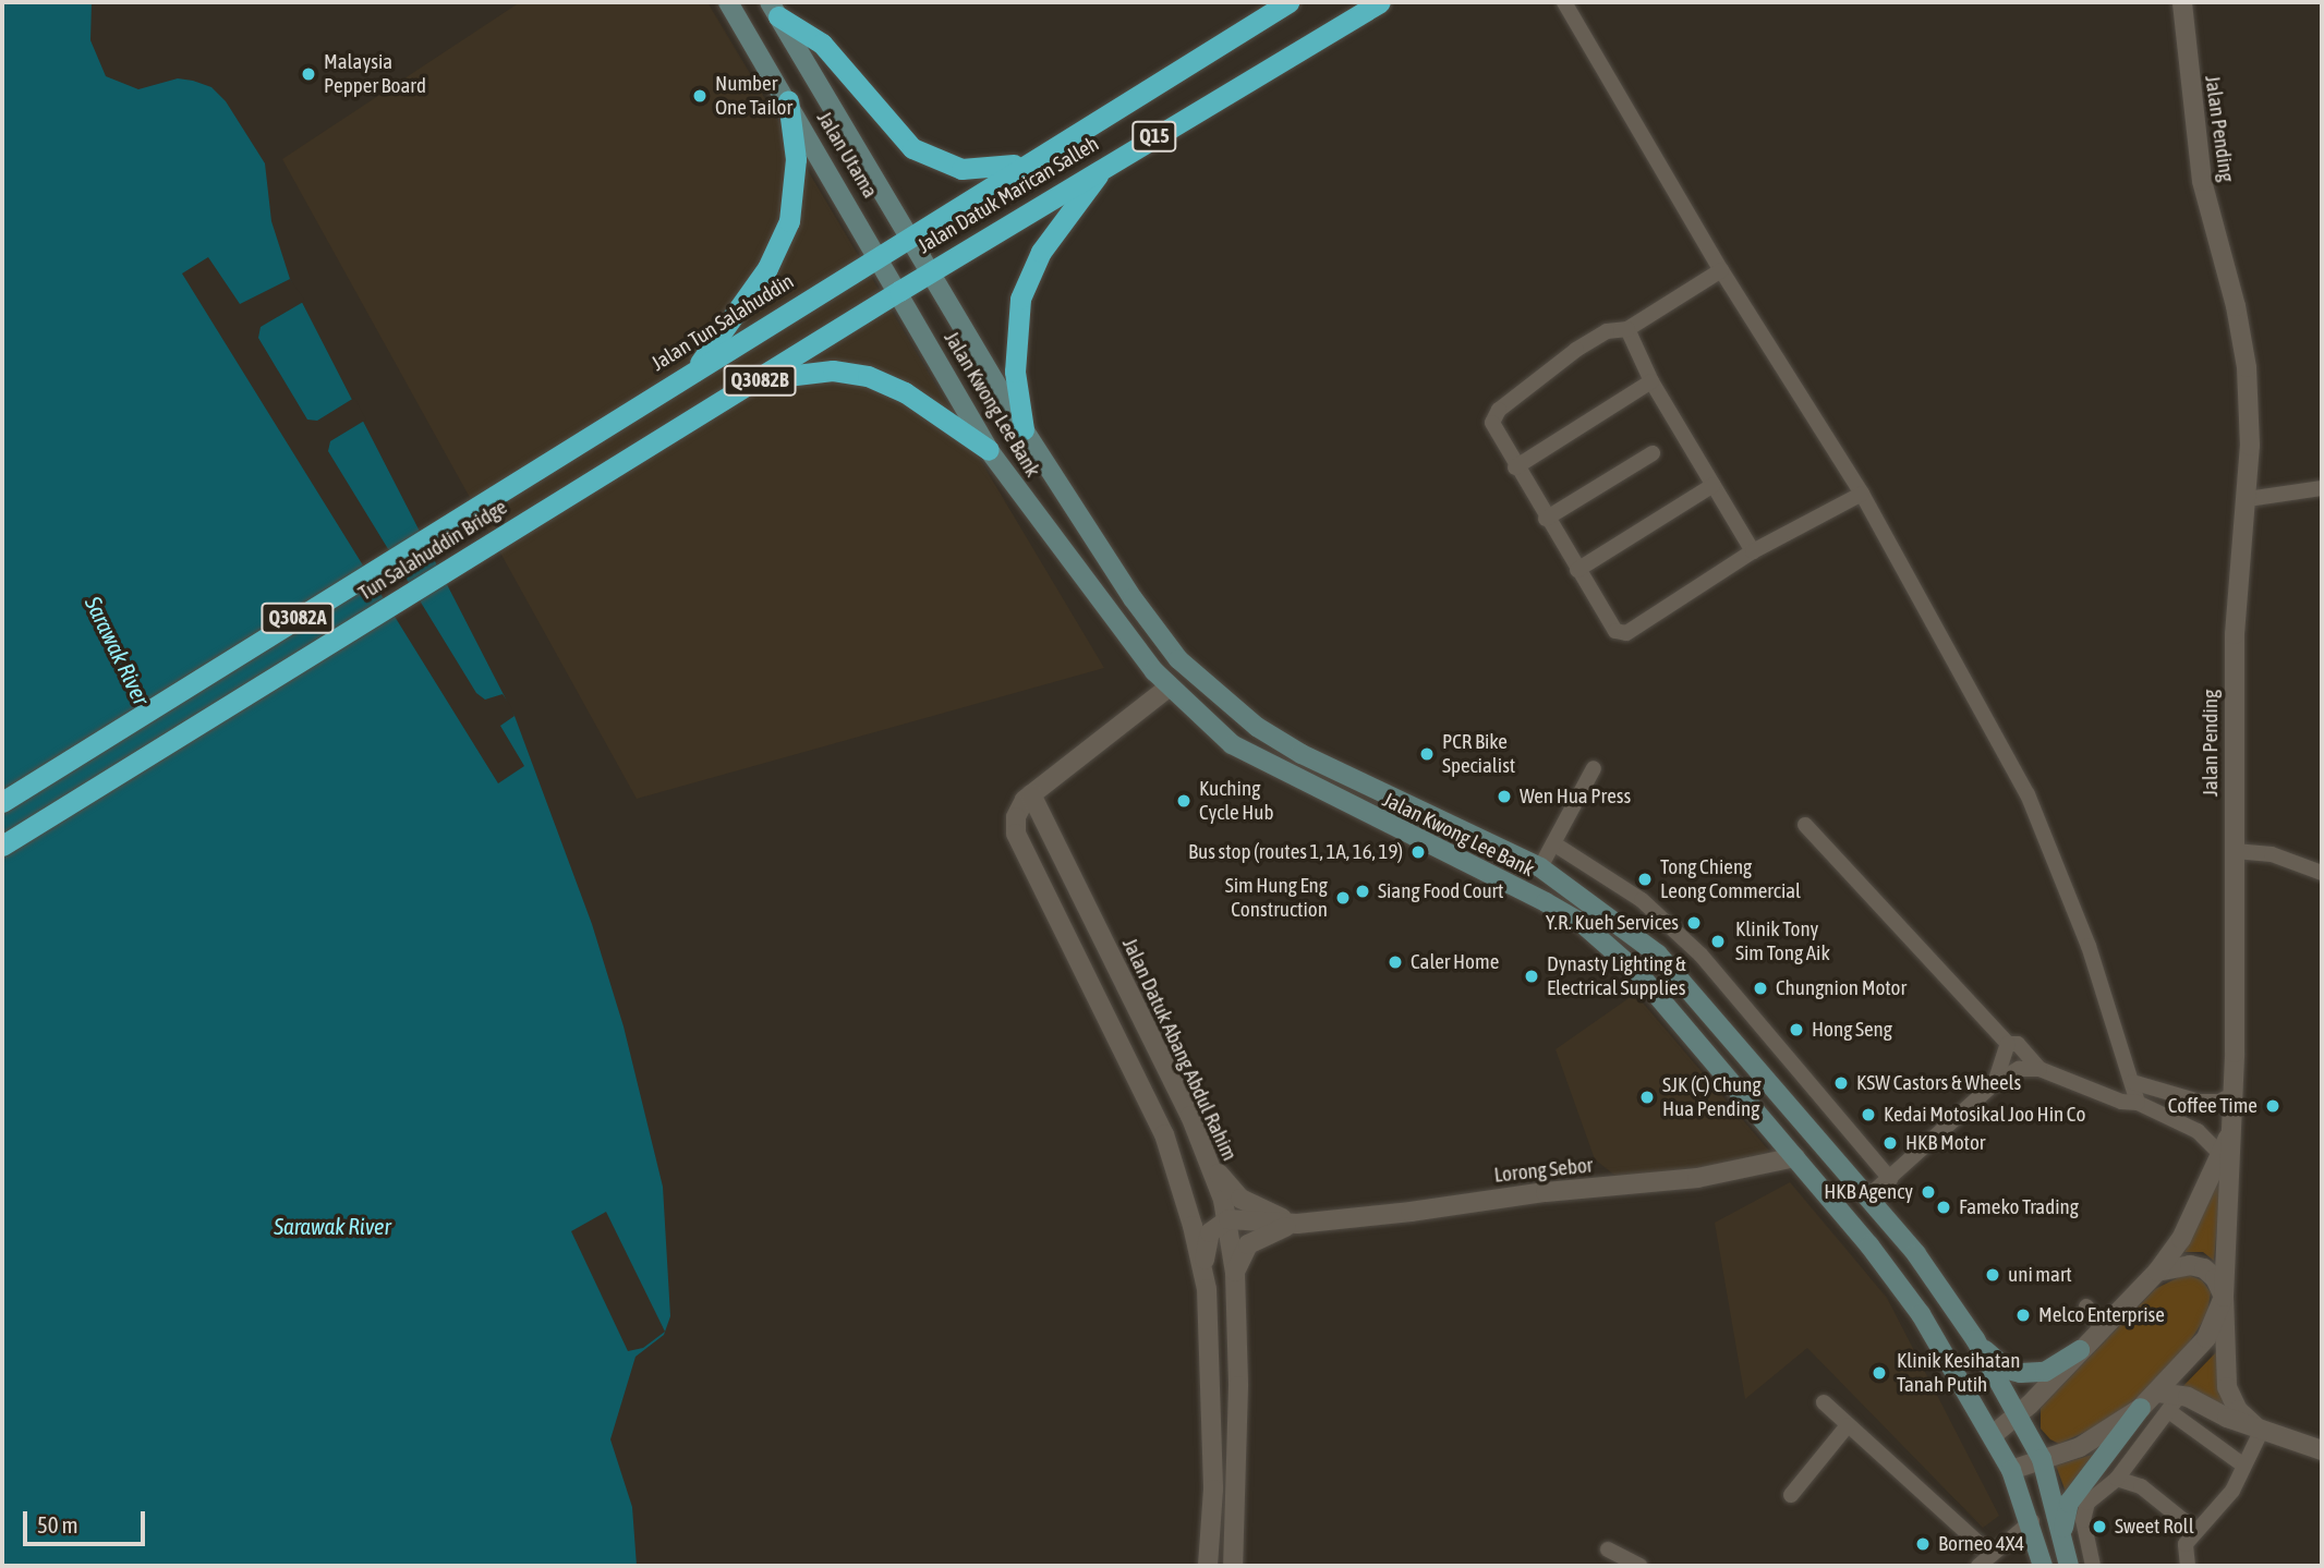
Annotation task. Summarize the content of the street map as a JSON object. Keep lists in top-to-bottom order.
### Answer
{
  "streets": {
    "highway": [
      "Q15",
      "Jalan Datuk Marican Salleh",
      "Jalan Tun Salahuddin",
      "Q3082B",
      "Tun Salahuddin Bridge",
      "Q3082A"
    ],
    "main road": ["Jalan Utama", "Jalan Kwong Lee Bank"],
    "street": ["Jalan Pending", "Jalan Datuk Abang Abdul Rahim", "Lorong Sebor"]
  },
  "crossings": [
    ["Jalan Pending", "Jalan Kwong Lee Bank"],
    ["Jalan Utama", "Jalan Datuk Marican Salleh"],
    ["Jalan Utama", "Jalan Tun Salahuddin"],
    ["Jalan Utama", "Q3082B"],
    ["Jalan Utama", "Jalan Kwong Lee Bank"],
    ["Jalan Datuk Marican Salleh", "Jalan Tun Salahuddin"],
    ["Jalan Datuk Marican Salleh", "Q3082B"],
    ["Jalan Datuk Marican Salleh", "Jalan Kwong Lee Bank"],
    ["Jalan Tun Salahuddin", "Tun Salahuddin Bridge"],
    ["Q3082B", "Jalan Kwong Lee Bank"],
    ["Q3082B", "Tun Salahuddin Bridge"],
    ["Jalan Kwong Lee Bank", "Lorong Sebor"]
  ],
  "water": ["Sarawak River"],
  "places": [
    "Malaysia Pepper Board",
    "Number One Tailor",
    "PCR Bike Specialist",
    "Wen Hua Press",
    "Kuching Cycle Hub",
    "Bus stop (routes 1, 1A, 16, 19)",
    "Tong Chieng Leong Commercial",
    "Siang Food Court",
    "Sim Hung Eng Construction",
    "Y.R. Kueh Services",
    "Klinik Tony Sim Tong Aik",
    "Caler Home",
    "Dynasty Lighting & Electrical Supplies",
    "Chungnion Motor",
    "Hong Seng",
    "KSW Castors & Wheels",
    "SJK (C) Chung Hua Pending",
    "Coffee Time",
    "Kedai Motosikal Joo Hin Co",
    "HKB Motor",
    "HKB Agency",
    "Fameko Trading",
    "uni mart",
    "Melco Enterprise",
    "Klinik Kesihatan Tanah Putih",
    "Sweet Roll",
    "Borneo 4X4"
  ],
  "scale_bar": "50 m"
}
